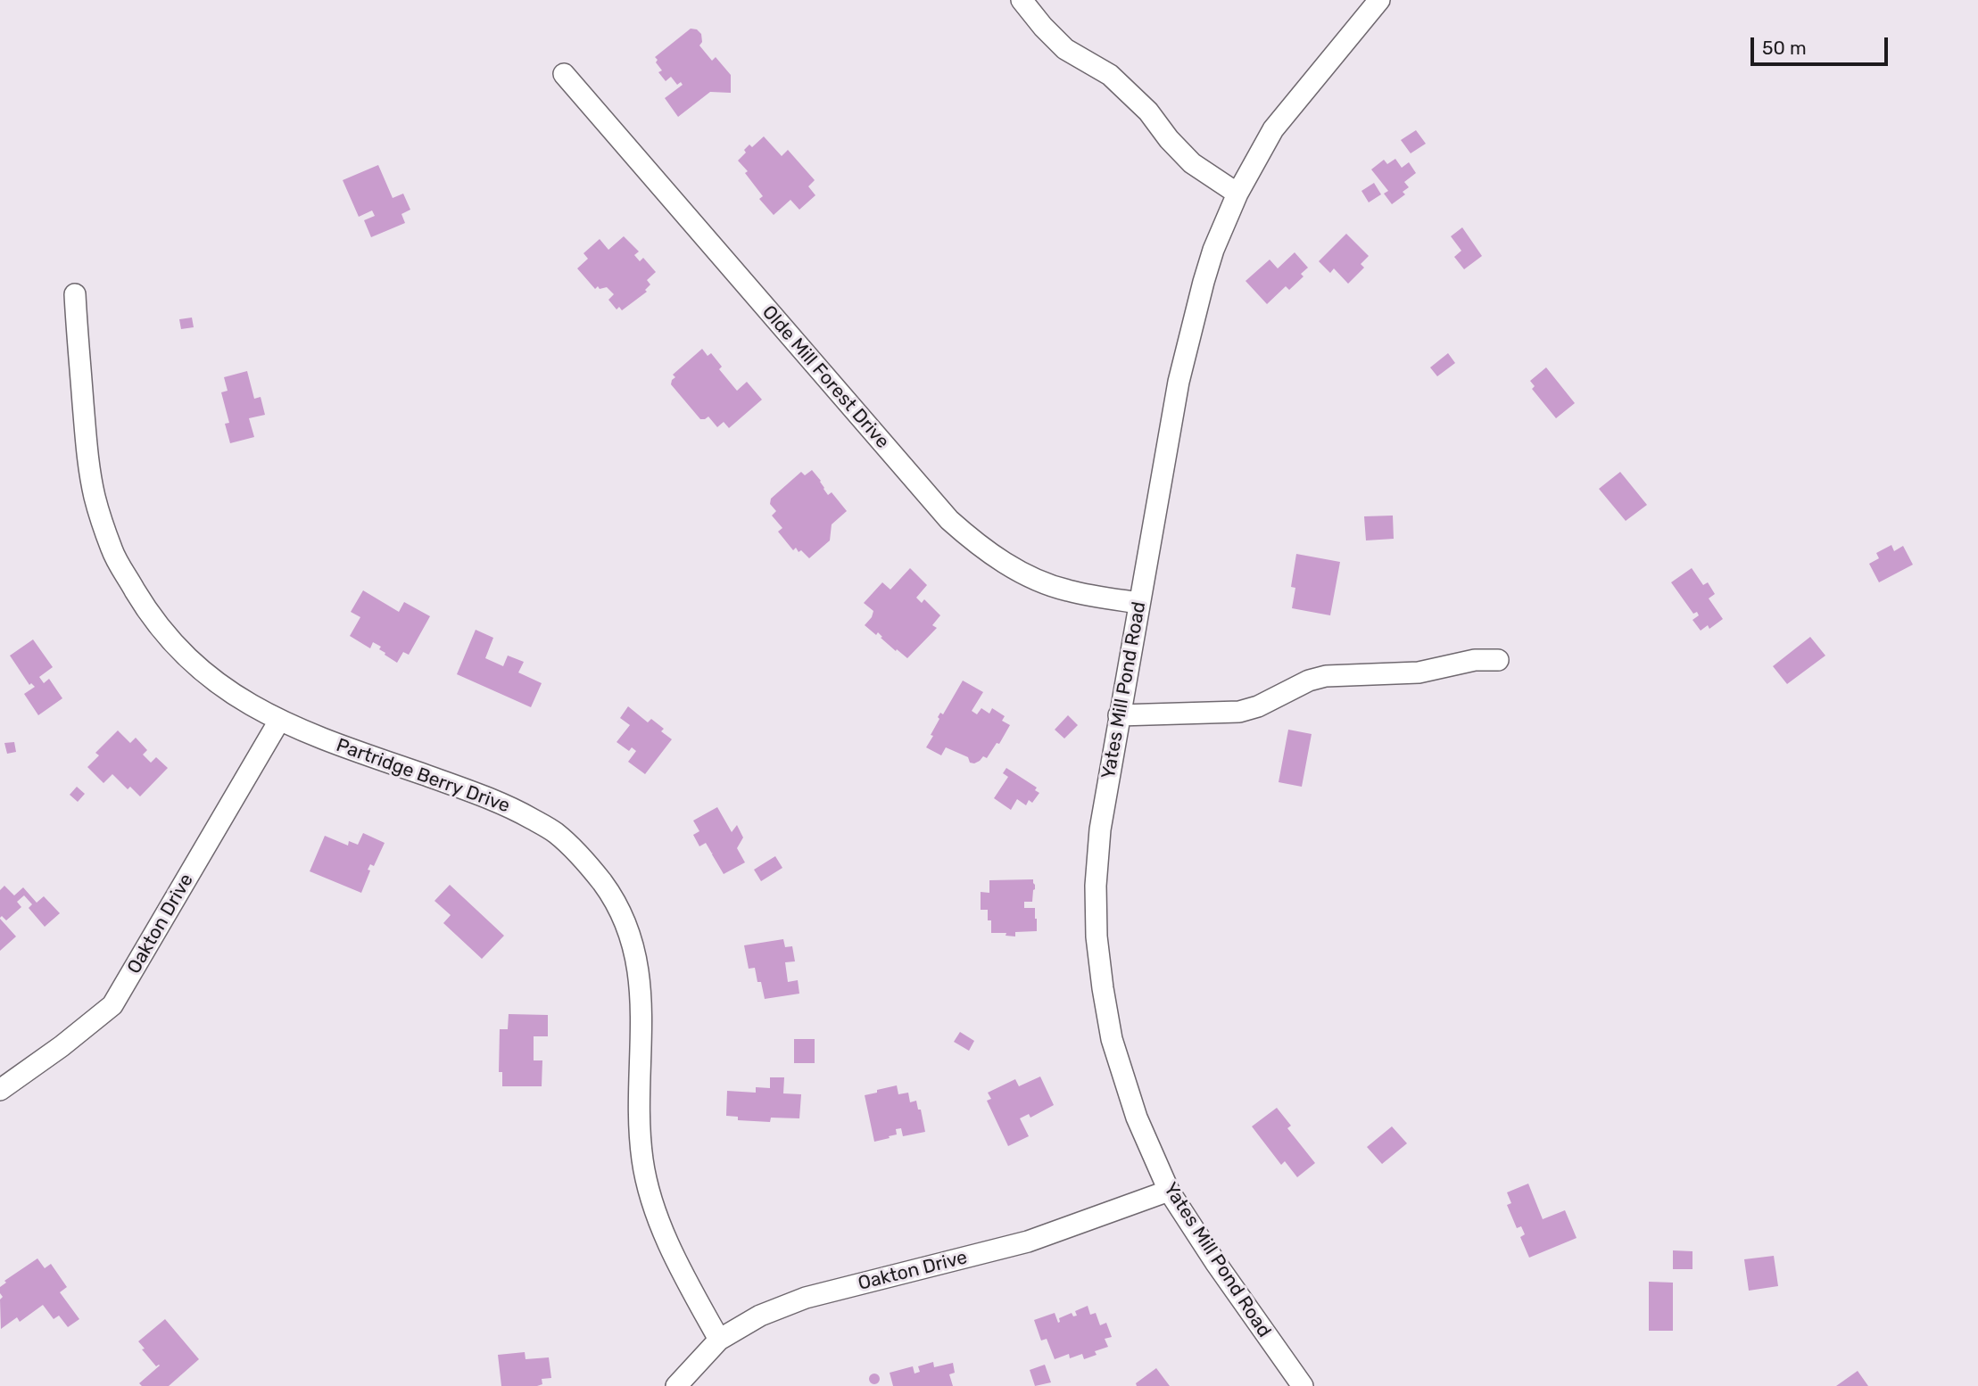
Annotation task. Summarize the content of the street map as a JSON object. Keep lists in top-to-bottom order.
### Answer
{
  "streets": {
    "street": [
      "Olde Mill Forest Drive",
      "Yates Mill Pond Road",
      "Partridge Berry Drive",
      "Oakton Drive"
    ]
  },
  "crossings": [
    ["Olde Mill Forest Drive", "Yates Mill Pond Road"],
    ["Yates Mill Pond Road", "Oakton Drive"],
    ["Partridge Berry Drive", "Oakton Drive"]
  ],
  "scale_bar": "50 m"
}
